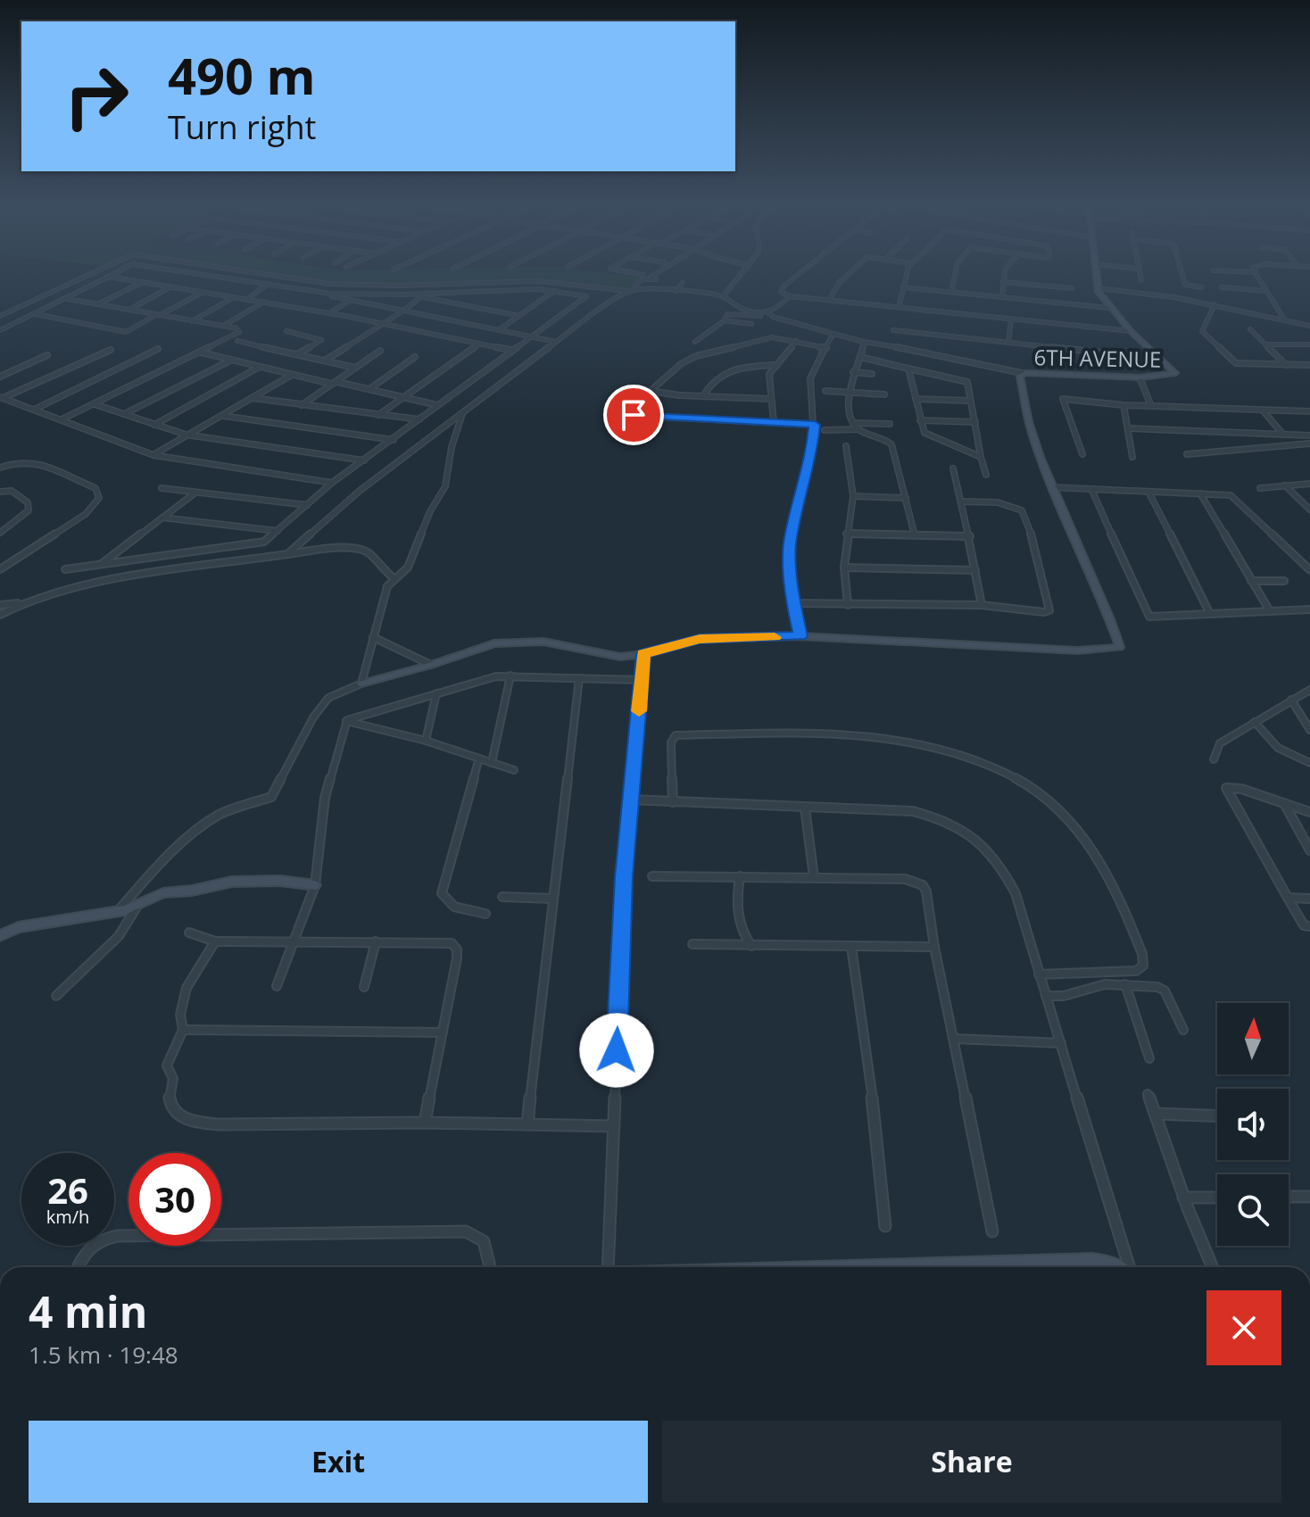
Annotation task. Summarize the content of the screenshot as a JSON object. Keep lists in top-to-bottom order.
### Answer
{
  "streets": {
    "street": ["6TH AVENUE"]
  },
  "north": "top",
  "page": {
    "turn": ["490 m", "Turn right"],
    "speed": "26 km/h",
    "limit": "30",
    "heading": ["4 min", "1.5 km · 19:48"],
    "buttons": ["Exit", "Share"]
  }
}
